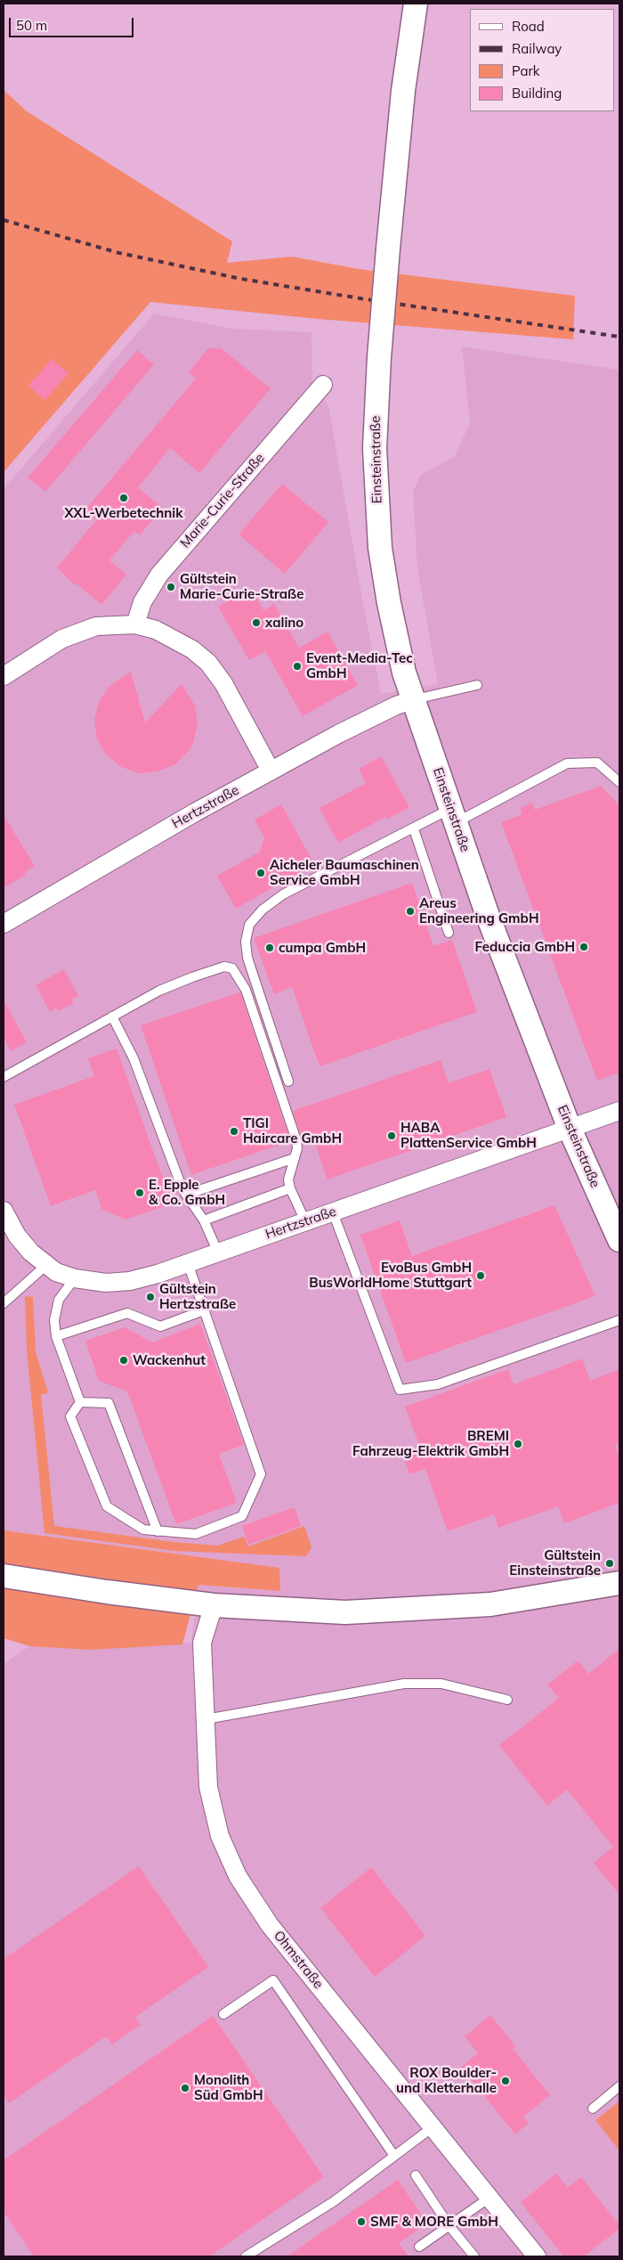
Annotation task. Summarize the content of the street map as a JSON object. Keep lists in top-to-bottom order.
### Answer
{
  "streets": {
    "street": [
      "Einsteinstraße",
      "Marie-Curie-Straße",
      "Hertzstraße",
      "Ohmstraße"
    ]
  },
  "crossings": [
    ["Einsteinstraße", "Hertzstraße"]
  ],
  "places": [
    "XXL-Werbetechnik",
    "Gültstein Marie-Curie-Straße",
    "xalino",
    "Event-Media-Tec GmbH",
    "Aicheler Baumaschinen Service GmbH",
    "Areus Engineering GmbH",
    "Feduccia GmbH",
    "cumpa GmbH",
    "TIGI Haircare GmbH",
    "HABA PlattenService GmbH",
    "E. Epple & Co. GmbH",
    "EvoBus GmbH BusWorldHome Stuttgart",
    "Gültstein Hertzstraße",
    "Wackenhut",
    "BREMI Fahrzeug-Elektrik GmbH",
    "Gültstein Einsteinstraße",
    "ROX Boulder- und Kletterhalle",
    "Monolith Süd GmbH",
    "SMF & MORE GmbH"
  ],
  "legend": [
    "Road",
    "Railway",
    "Park",
    "Building"
  ],
  "scale_bar": "50 m"
}
